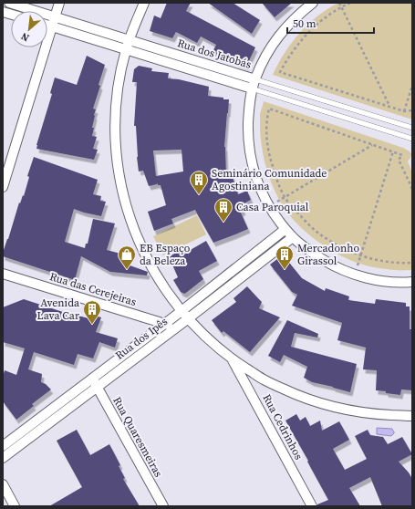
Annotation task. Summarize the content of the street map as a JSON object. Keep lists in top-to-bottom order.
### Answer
{
  "streets": {
    "street": [
      "Rua dos Jatobás",
      "Rua das Cerejeiras",
      "Rua dos Ipês",
      "Rua Cedrinhos",
      "Rua Quaresmeiras"
    ]
  },
  "crossings": [
    ["Rua das Cerejeiras", "Rua dos Ipês"],
    ["Rua dos Ipês", "Rua Quaresmeiras"]
  ],
  "places": {
    "building": [
      "Seminário Comunidade Agostiniana",
      "Casa Paroquial",
      "Mercadonho Girassol",
      "Avenida Lava Car"
    ],
    "shop": ["EB Espaço da Beleza"]
  },
  "scale_bar": "50 m",
  "north": "bottom left"
}
